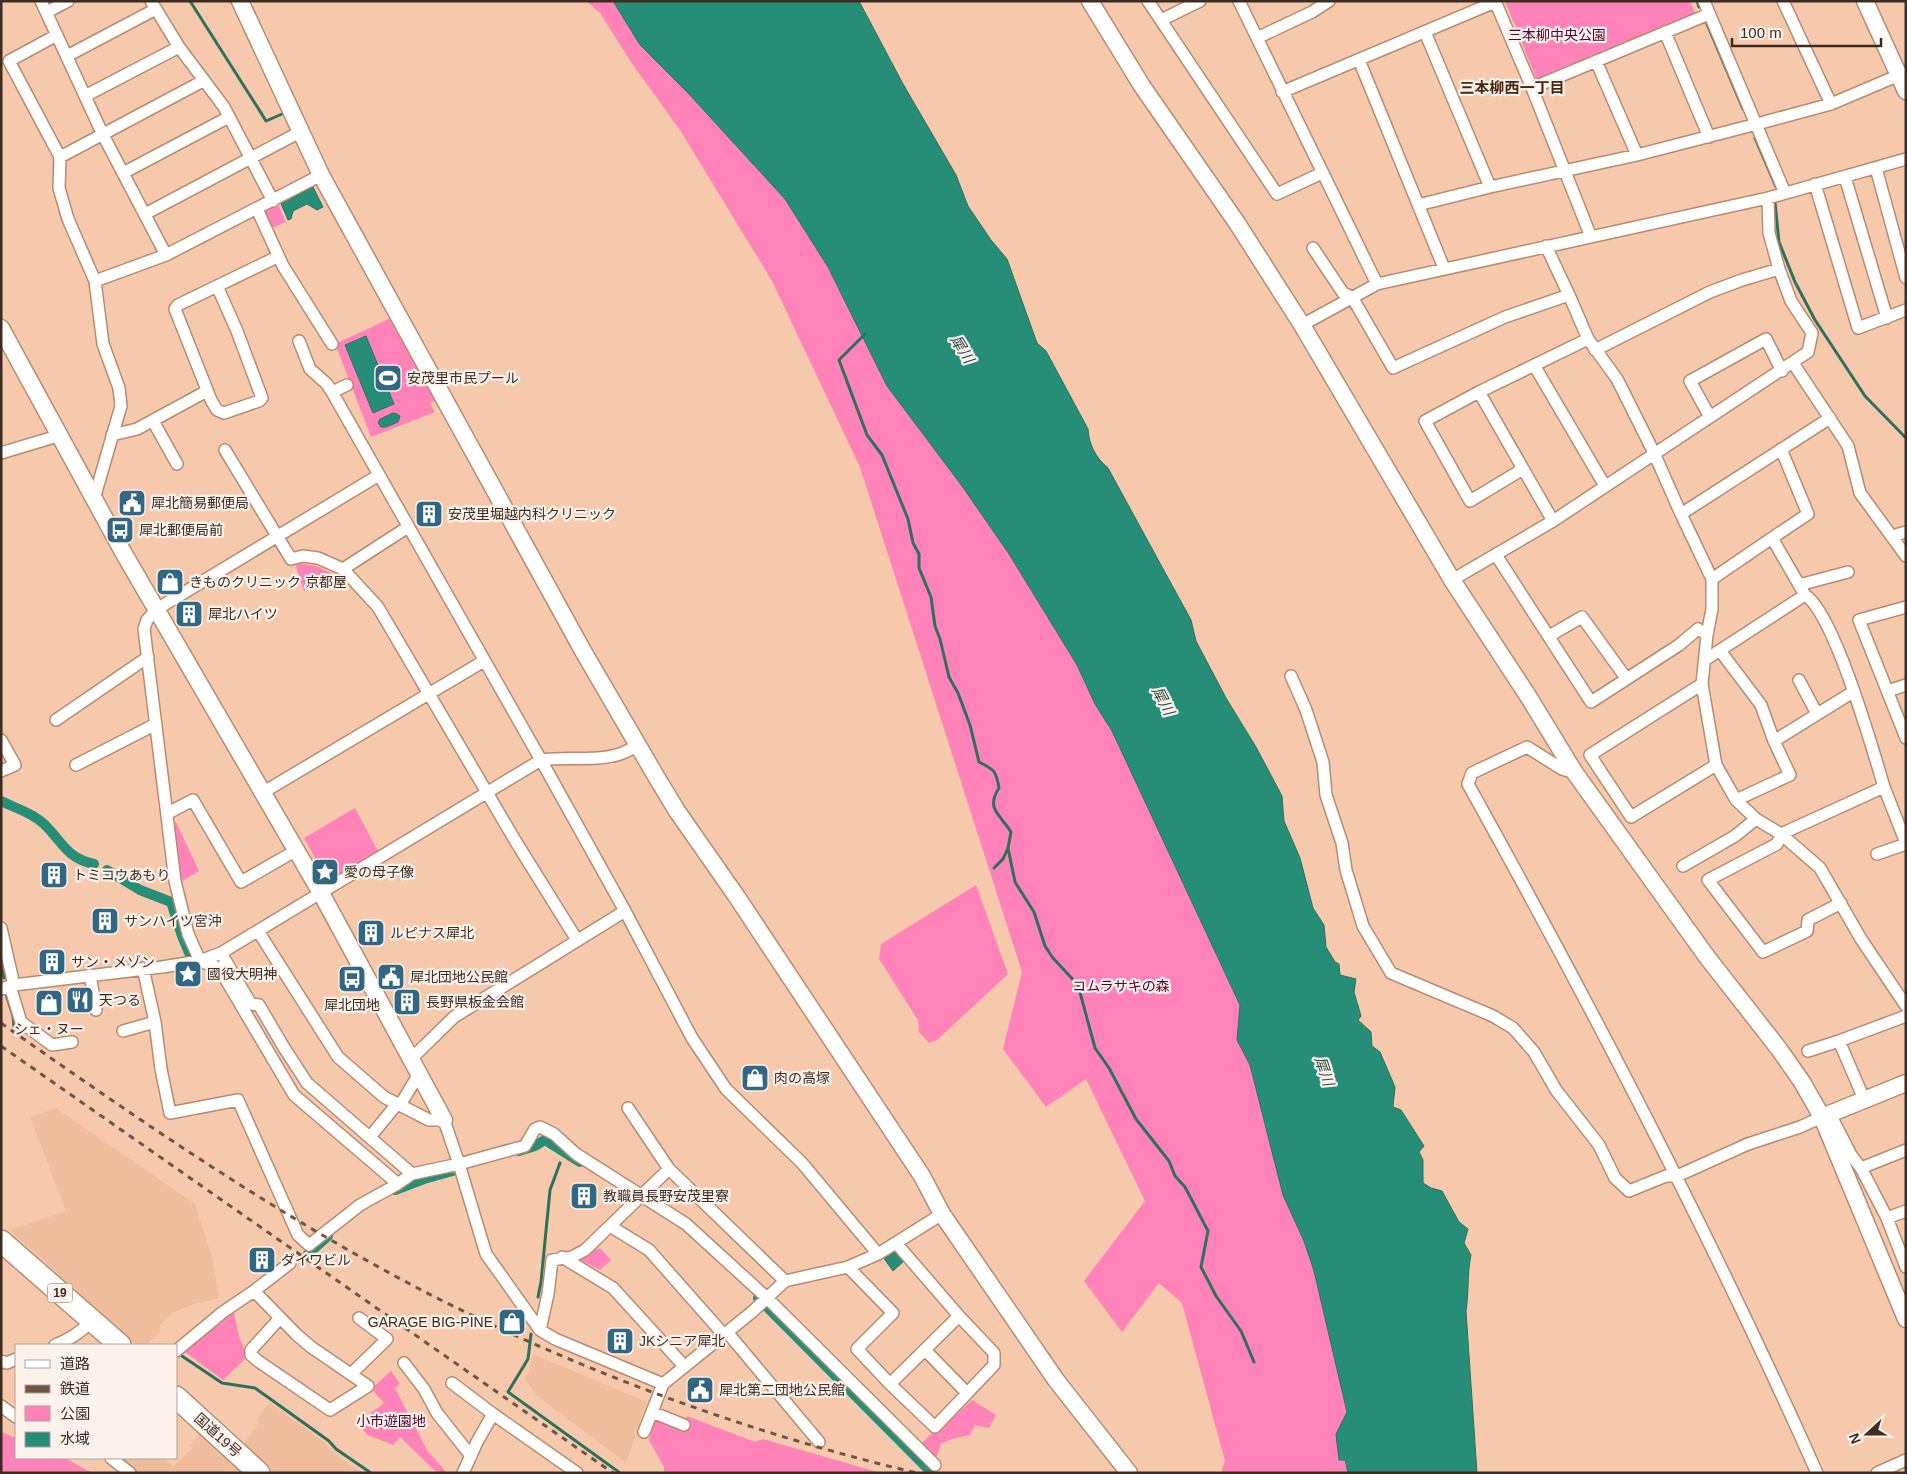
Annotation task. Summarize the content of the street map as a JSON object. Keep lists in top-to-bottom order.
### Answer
{
  "streets": {
    "highway": ["19", "国道19号"]
  },
  "districts": ["三本柳西一丁目"],
  "water": ["犀川"],
  "parks": ["三本柳中央公園", "コムラサキの森", "小市遊園地"],
  "places": {
    "sports": ["安茂里市民プール"],
    "public building": ["犀北簡易郵便局", "犀北団地公民館", "犀北第二団地公民館"],
    "building": [
      "安茂里堀越内科クリニック",
      "犀北ハイツ",
      "トミコウあもり",
      "サンハイツ宮沖",
      "ルピナス犀北",
      "サン・メゾン",
      "長野県板金会館",
      "教職員長野安茂里寮",
      "ダイワビル",
      "JKシニア犀北"
    ],
    "bus stop": ["犀北郵便局前", "犀北団地"],
    "shop": [
      "きものクリニック 京都屋",
      "シェ・ヌー",
      "肉の高塚",
      "GARAGE BIG-PINE"
    ],
    "place": ["愛の母子像", "國役大明神"],
    "restaurant": ["天つる"]
  },
  "legend": [
    "道路",
    "鉄道",
    "公園",
    "水域"
  ],
  "scale_bar": "100 m",
  "north": "left"
}
